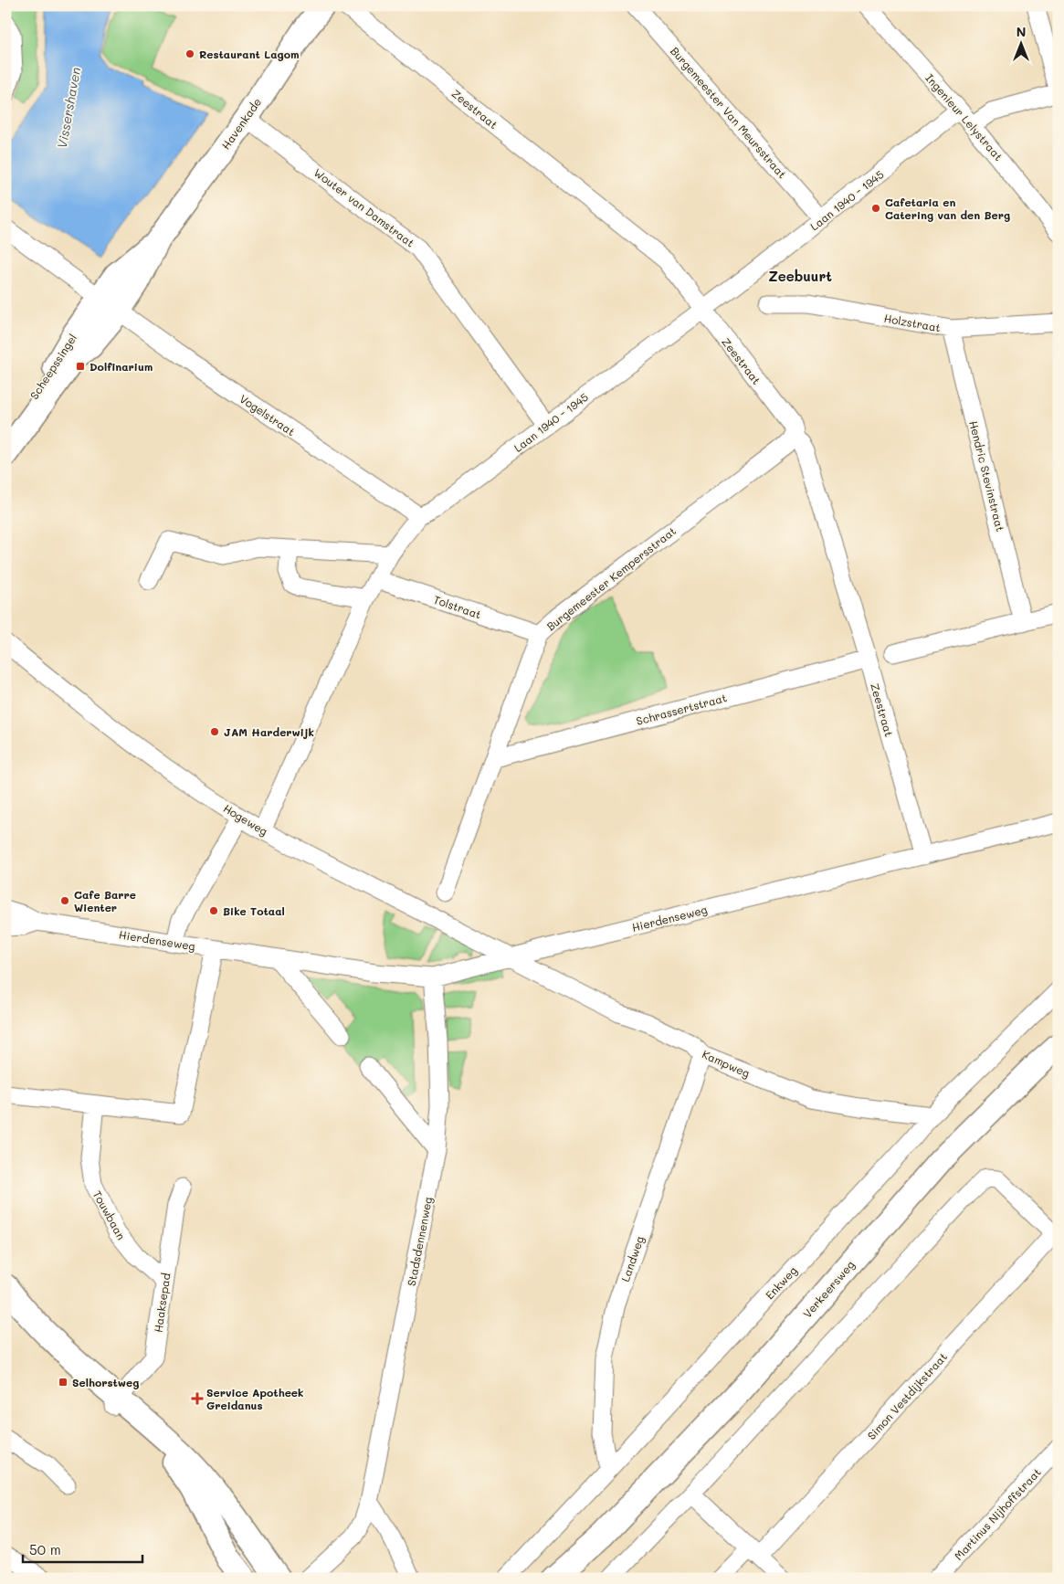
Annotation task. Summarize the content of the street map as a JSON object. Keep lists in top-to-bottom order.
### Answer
{
  "streets": {
    "street": [
      "Zeestraat",
      "Burgemeester Van Meursstraat",
      "Ingenieur Lelystraat",
      "Havenkade",
      "Laan 1940 - 1945",
      "Wouter van Damstraat",
      "Holzstraat",
      "Scheepssingel",
      "Vogelstraat",
      "Hendric Stevinstraat",
      "Burgemeester Kempersstraat",
      "Tolstraat",
      "Schrassertstraat",
      "Hogeweg",
      "Hierdenseweg",
      "Kampweg",
      "Touwbaan",
      "Stadsdennenweg",
      "Landweg",
      "Enkweg",
      "Verkeersweg",
      "Haaksepad",
      "Simon Vestdijkstraat",
      "Martinus Nijhoffstraat"
    ]
  },
  "crossings": [
    ["Zeestraat", "Laan 1940 - 1945"],
    ["Zeestraat", "Burgemeester Kempersstraat"],
    ["Zeestraat", "Schrassertstraat"],
    ["Zeestraat", "Hierdenseweg"],
    ["Burgemeester Van Meursstraat", "Laan 1940 - 1945"],
    ["Ingenieur Lelystraat", "Laan 1940 - 1945"],
    ["Havenkade", "Wouter van Damstraat"],
    ["Havenkade", "Scheepssingel"],
    ["Havenkade", "Vogelstraat"],
    ["Laan 1940 - 1945", "Wouter van Damstraat"],
    ["Laan 1940 - 1945", "Vogelstraat"],
    ["Laan 1940 - 1945", "Tolstraat"],
    ["Laan 1940 - 1945", "Hogeweg"],
    ["Holzstraat", "Hendric Stevinstraat"],
    ["Scheepssingel", "Vogelstraat"],
    ["Burgemeester Kempersstraat", "Tolstraat"],
    ["Burgemeester Kempersstraat", "Schrassertstraat"],
    ["Hogeweg", "Hierdenseweg"],
    ["Hogeweg", "Kampweg"],
    ["Hierdenseweg", "Kampweg"],
    ["Hierdenseweg", "Stadsdennenweg"],
    ["Kampweg", "Landweg"],
    ["Kampweg", "Enkweg"],
    ["Touwbaan", "Haaksepad"],
    ["Landweg", "Enkweg"]
  ],
  "districts": ["Zeebuurt"],
  "water": ["Vissershaven"],
  "places": {
    "other": [
      "Restaurant Lagom",
      "Cafetaria en Catering van den Berg",
      "JAM Harderwijk",
      "Cafe Barre Wienter",
      "Bike Totaal"
    ],
    "transit": ["Dolfinarium", "Selhorstweg"],
    "health": ["Service Apotheek Greidanus"]
  },
  "scale_bar": "50 m",
  "north": "top"
}
